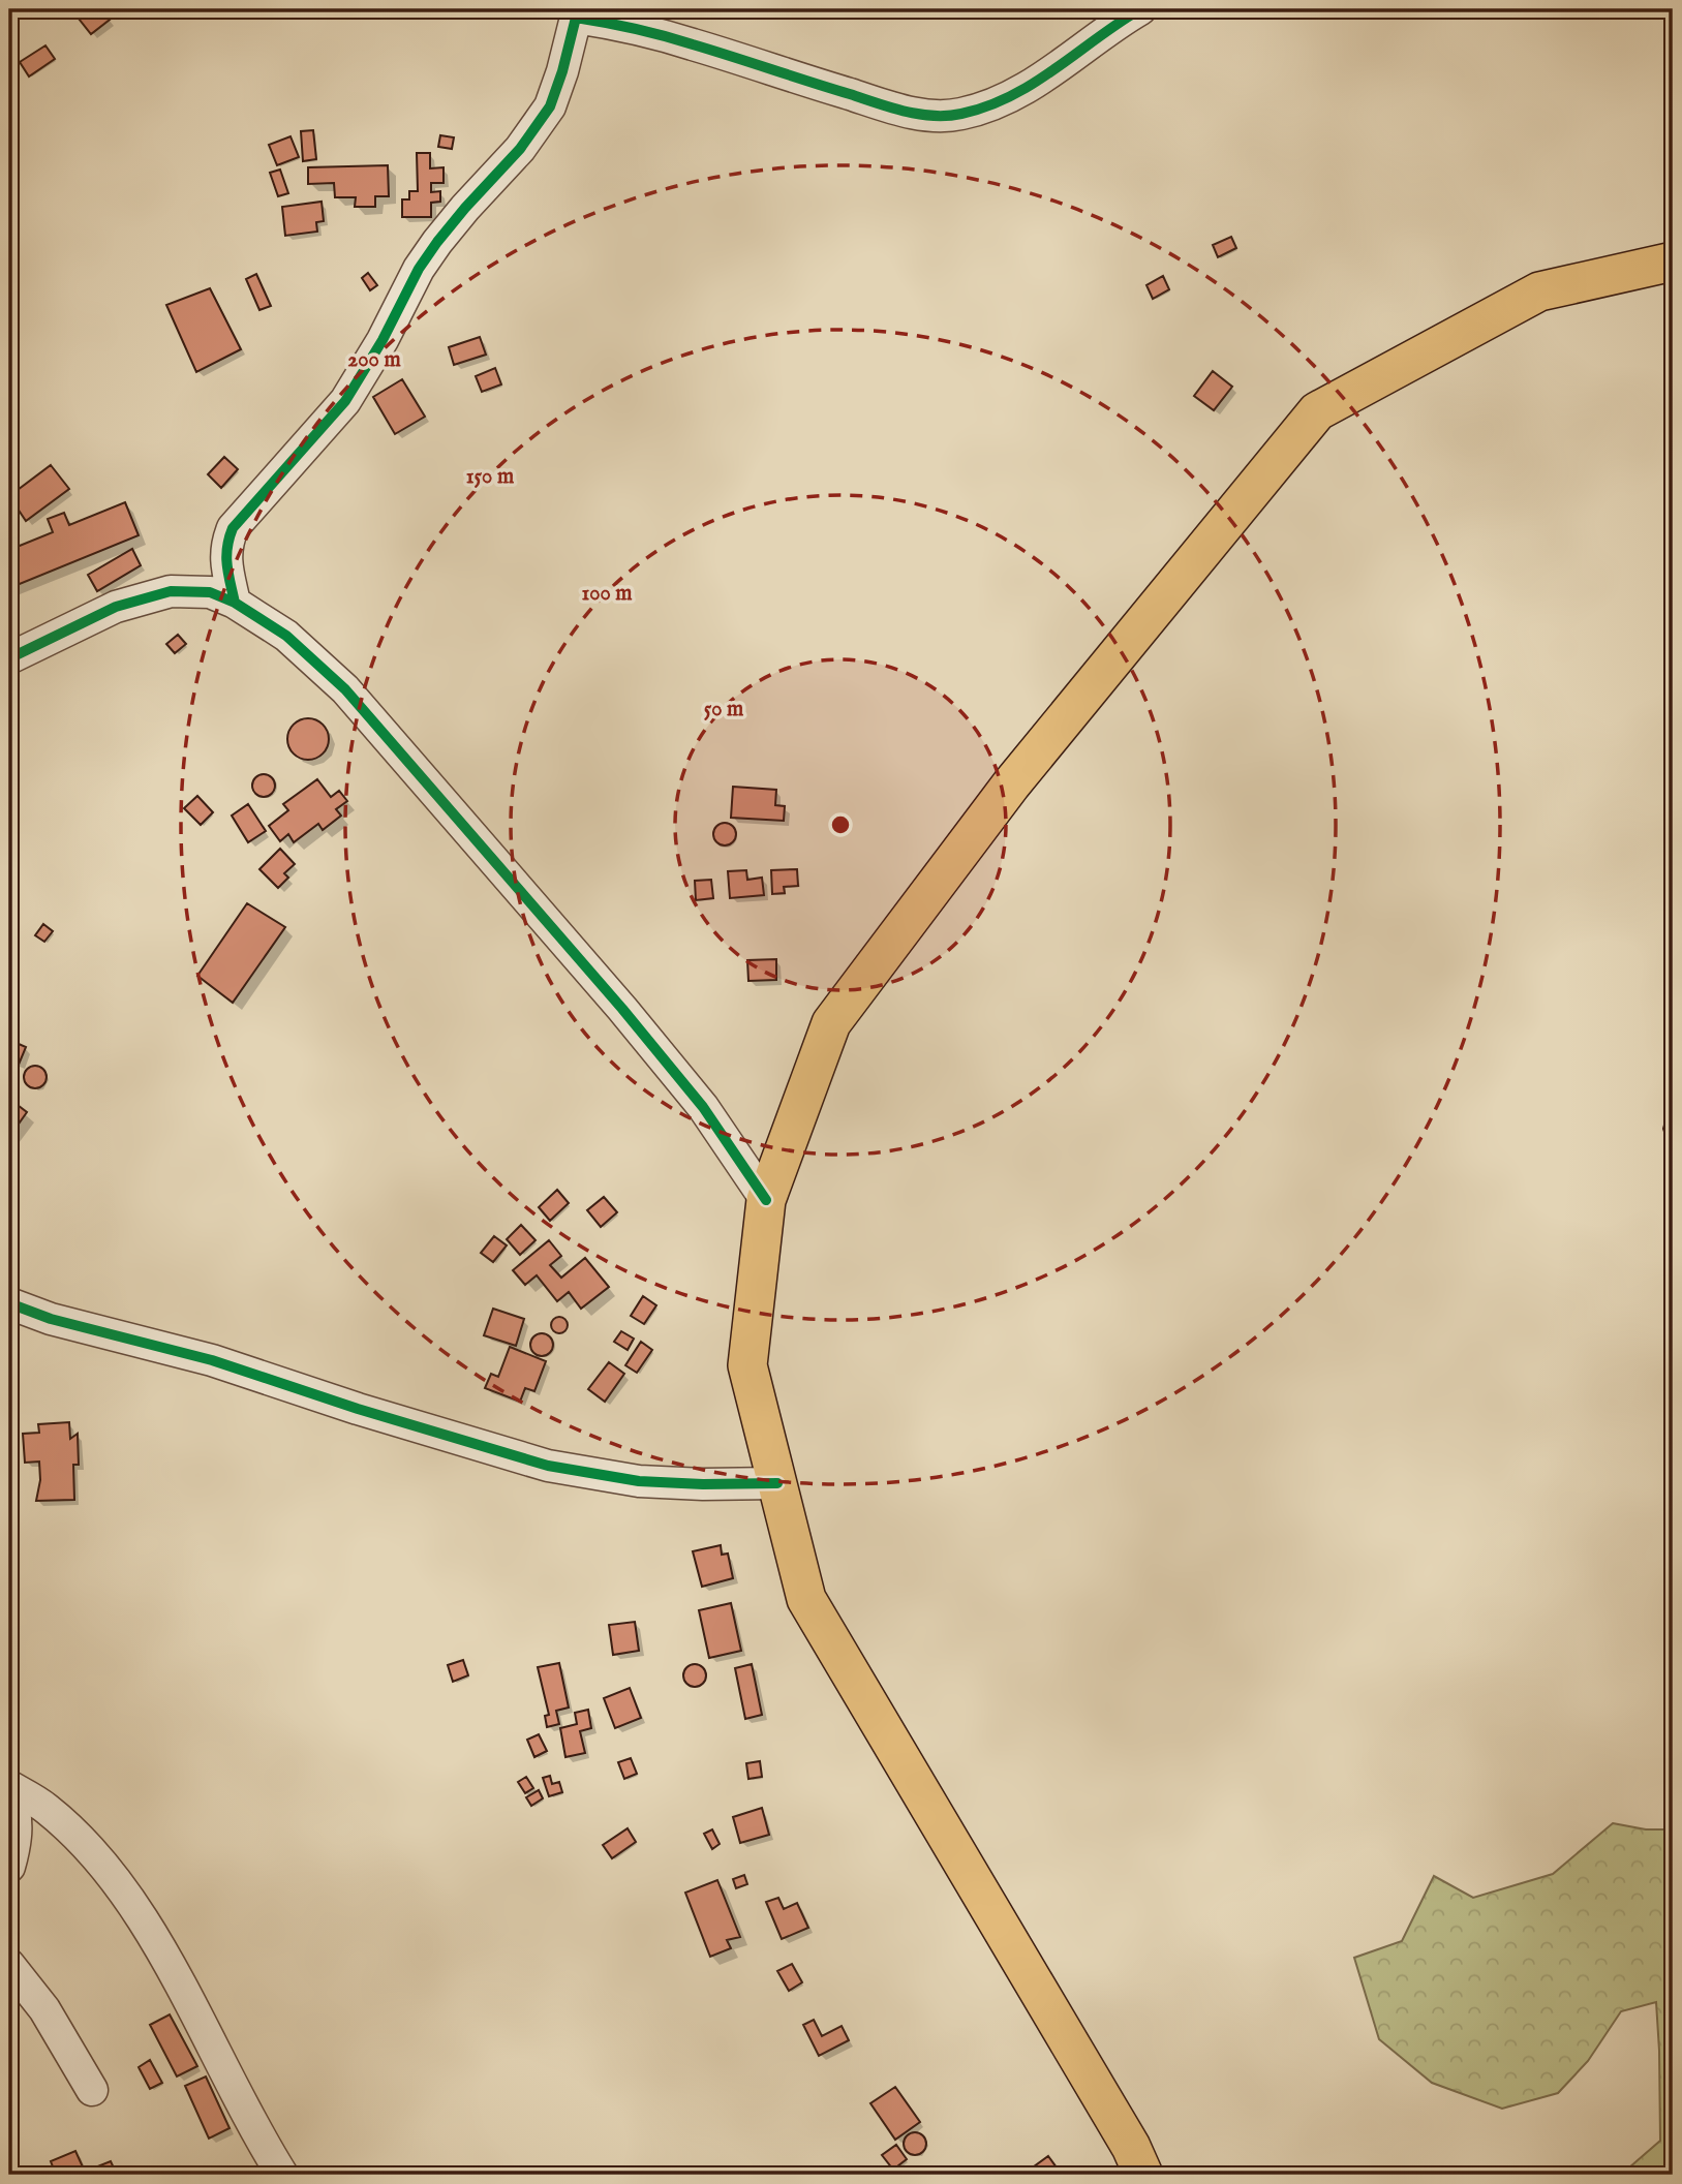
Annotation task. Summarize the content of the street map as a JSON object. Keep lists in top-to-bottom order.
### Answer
{
  "rings": [
    "200 m",
    "150 m",
    "100 m",
    "50 m"
  ]
}
